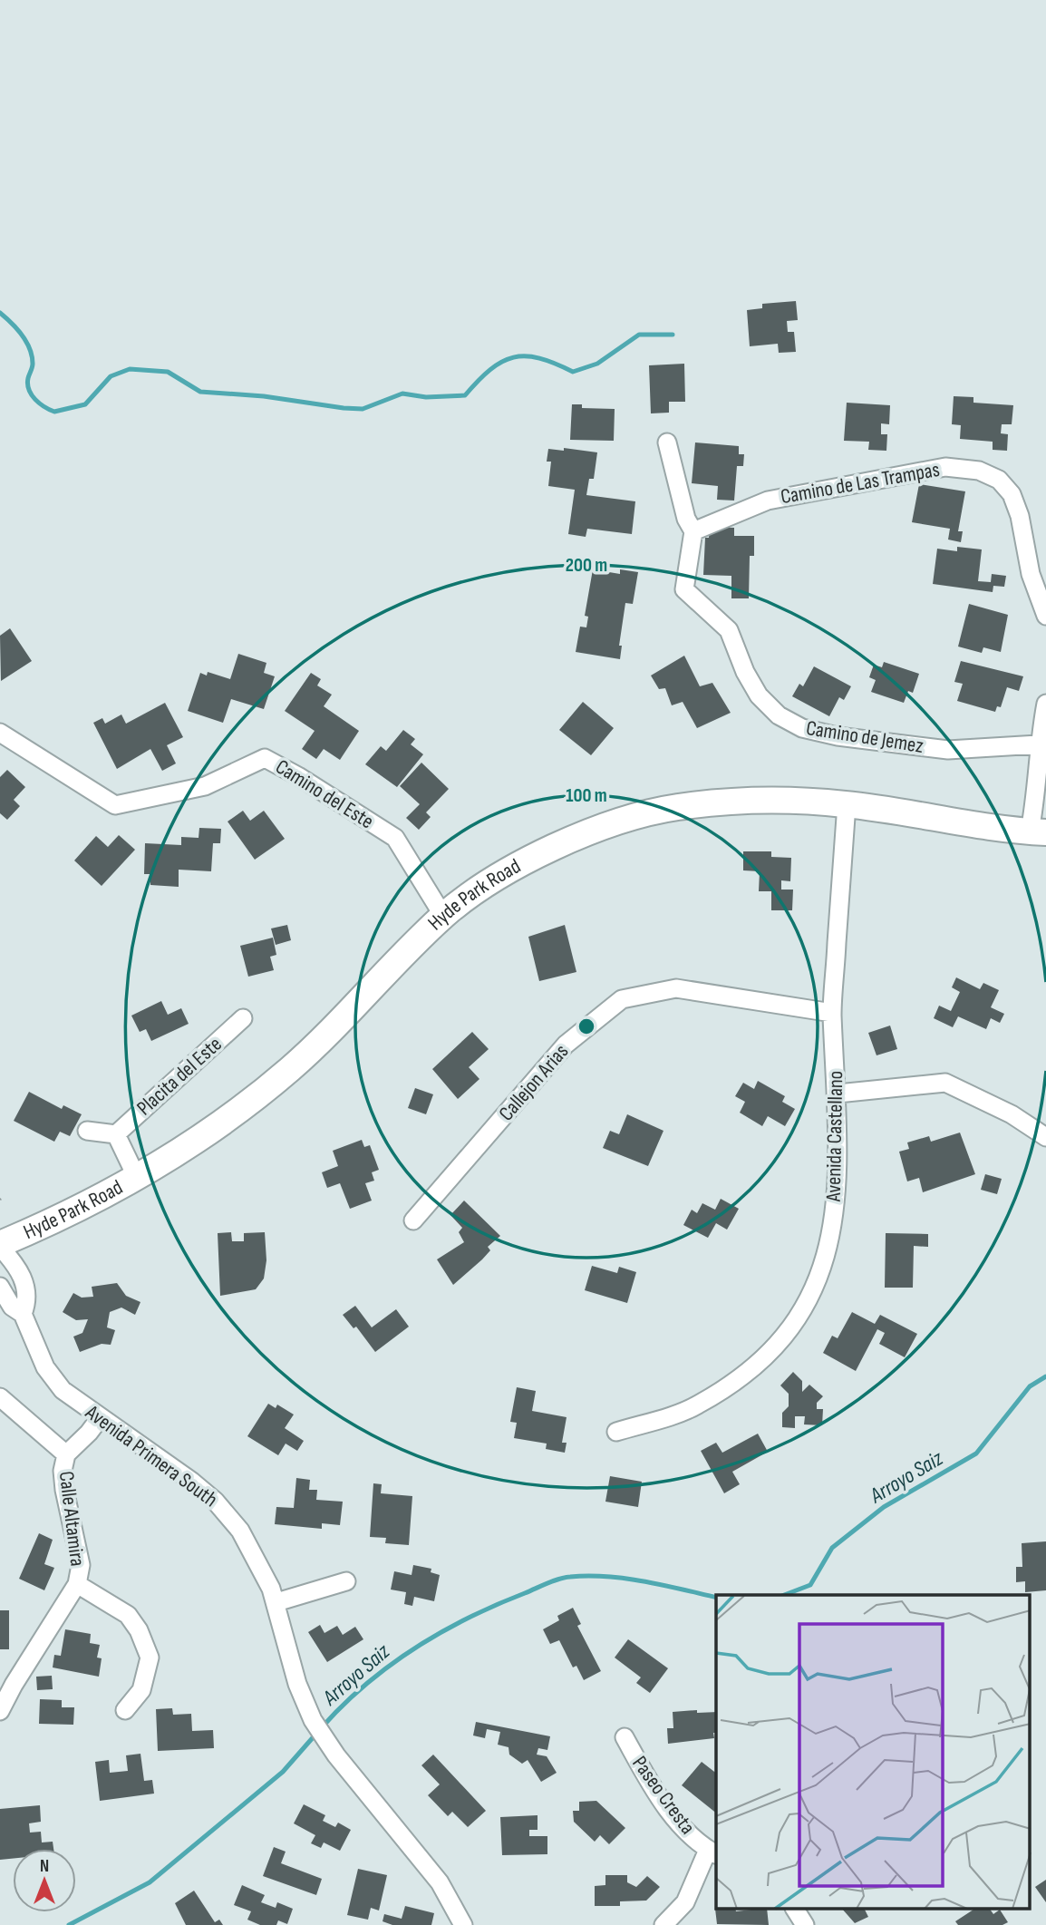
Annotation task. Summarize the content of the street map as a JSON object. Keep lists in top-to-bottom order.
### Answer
{
  "streets": {
    "main road": ["Hyde Park Road"],
    "street": [
      "Camino de Las Trampas",
      "Camino de Jemez",
      "Camino del Este",
      "Placita del Este",
      "Callejon Arias",
      "Avenida Castellano",
      "Avenida Primera South",
      "Calle Altamira",
      "Paseo Cresta"
    ]
  },
  "crossings": [
    ["Camino de Las Trampas", "Camino de Jemez"],
    ["Camino del Este", "Hyde Park Road"],
    ["Hyde Park Road", "Avenida Castellano"],
    ["Hyde Park Road", "Avenida Primera South"],
    ["Callejon Arias", "Avenida Castellano"],
    ["Avenida Primera South", "Calle Altamira"]
  ],
  "water": ["Arroyo Saiz"],
  "north": "top",
  "rings": ["200 m", "100 m"]
}
